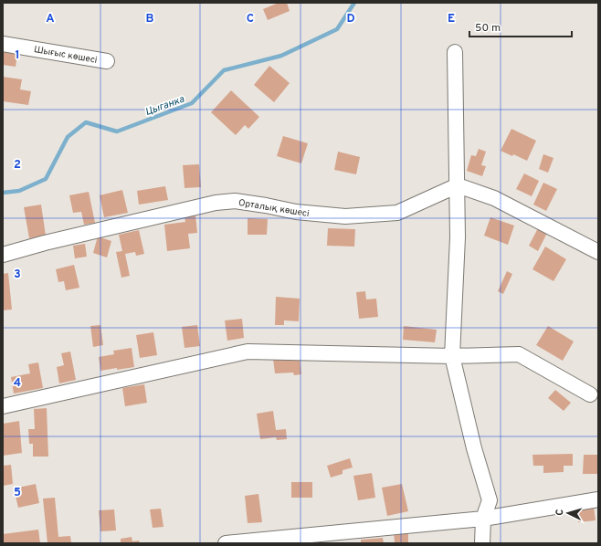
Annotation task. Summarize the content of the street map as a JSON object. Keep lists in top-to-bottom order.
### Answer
{
  "streets": {
    "street": ["Шығыс көшесі", "Орталық көшесі"]
  },
  "water": ["Цыганка"],
  "scale_bar": "50 m",
  "north": "left",
  "grid": {
    "columns": [
      "A",
      "B",
      "C",
      "D",
      "E"
    ],
    "rows": [
      "1",
      "2",
      "3",
      "4",
      "5"
    ]
  }
}
